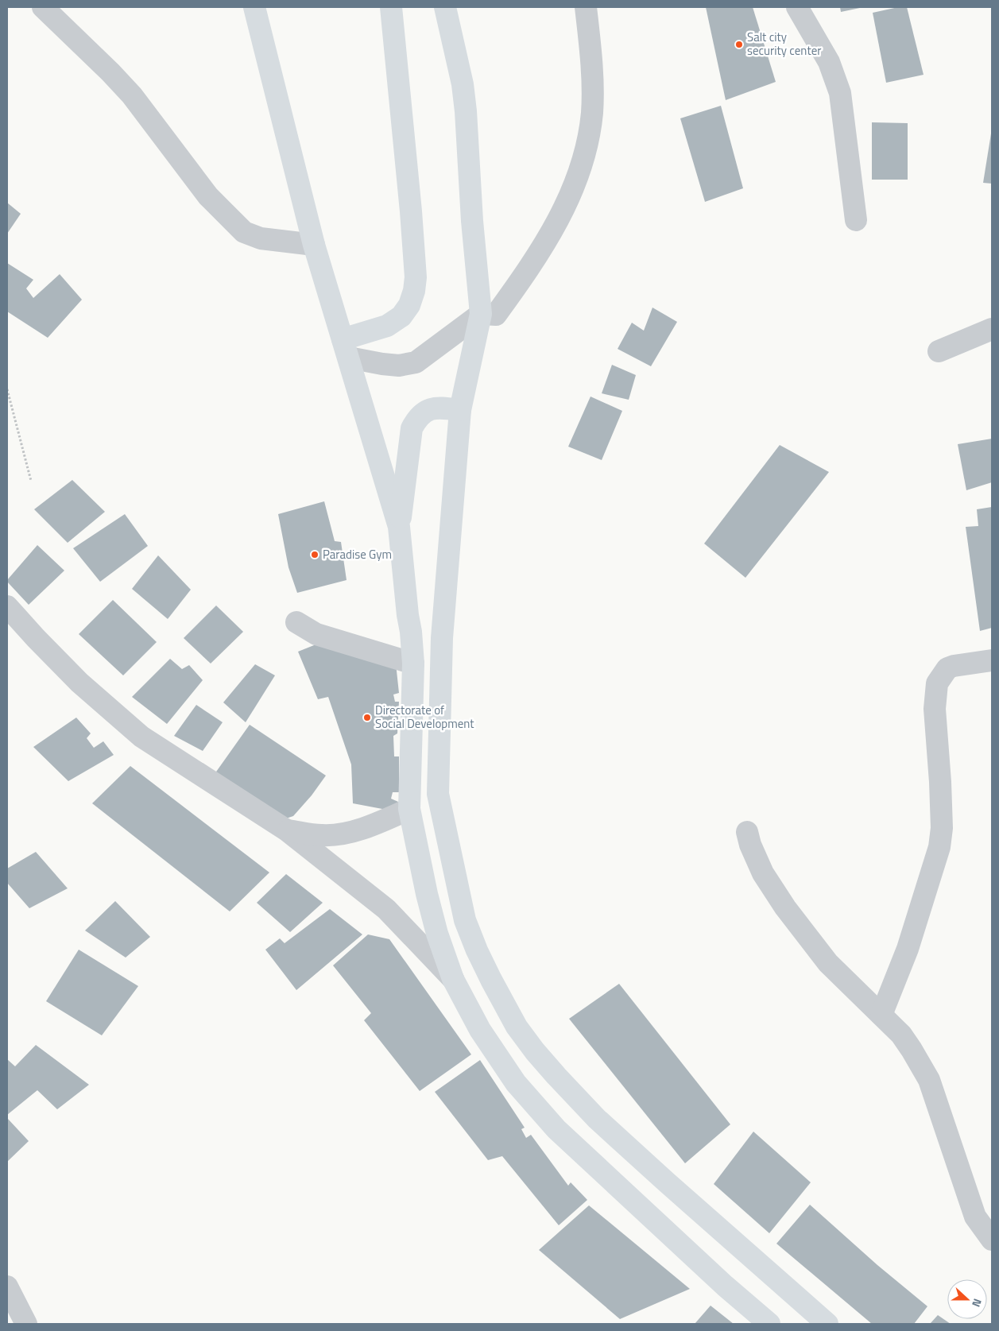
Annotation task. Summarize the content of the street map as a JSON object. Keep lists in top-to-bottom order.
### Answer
{
  "places": ["Salt city security center", "Paradise Gym", "Directorate of Social Development"],
  "north": "right"
}
